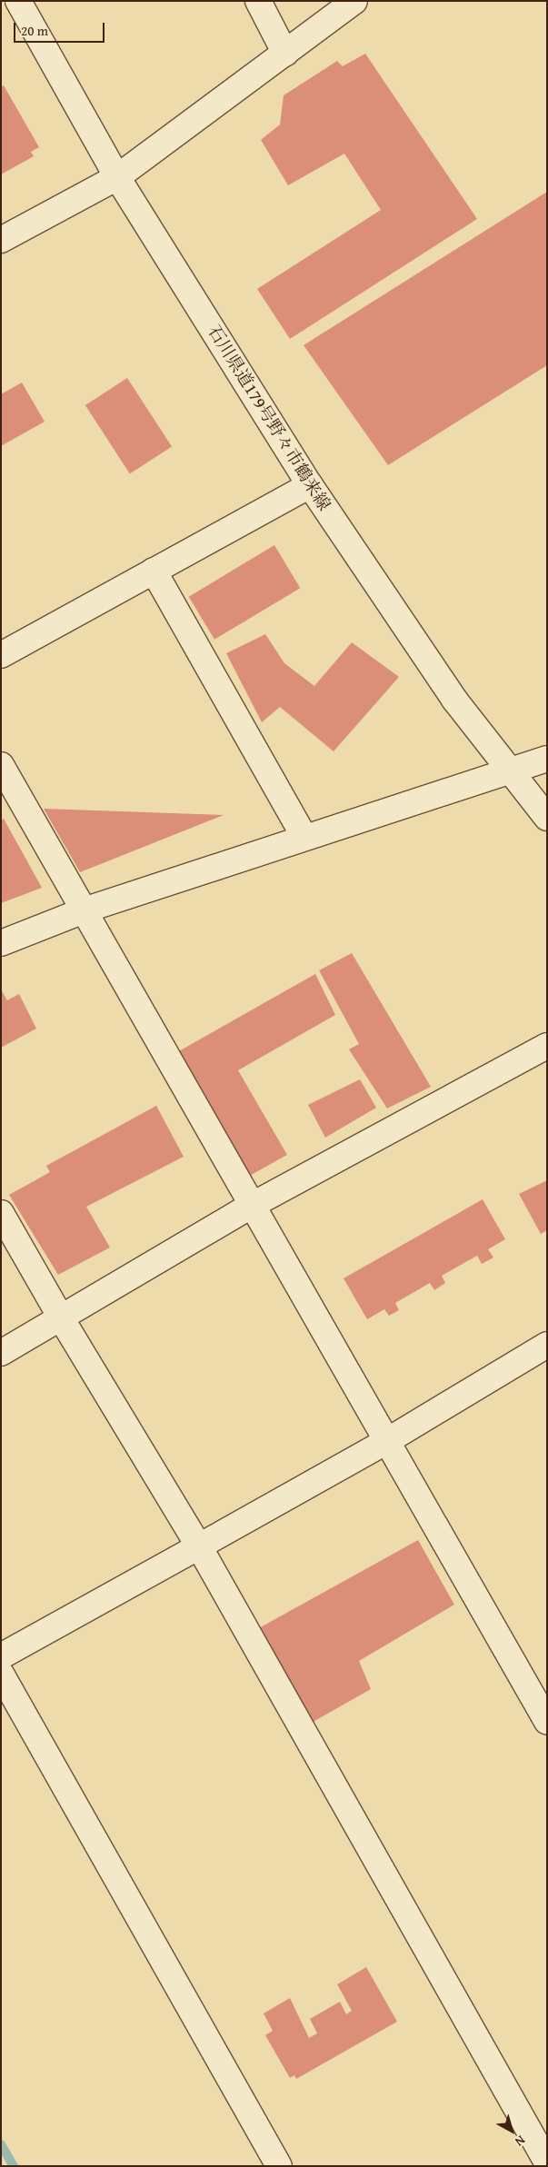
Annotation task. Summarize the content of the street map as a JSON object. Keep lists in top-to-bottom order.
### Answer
{
  "streets": {
    "street": ["石川県道179号野々市鶴来線"]
  },
  "scale_bar": "20 m",
  "north": "bottom right"
}
